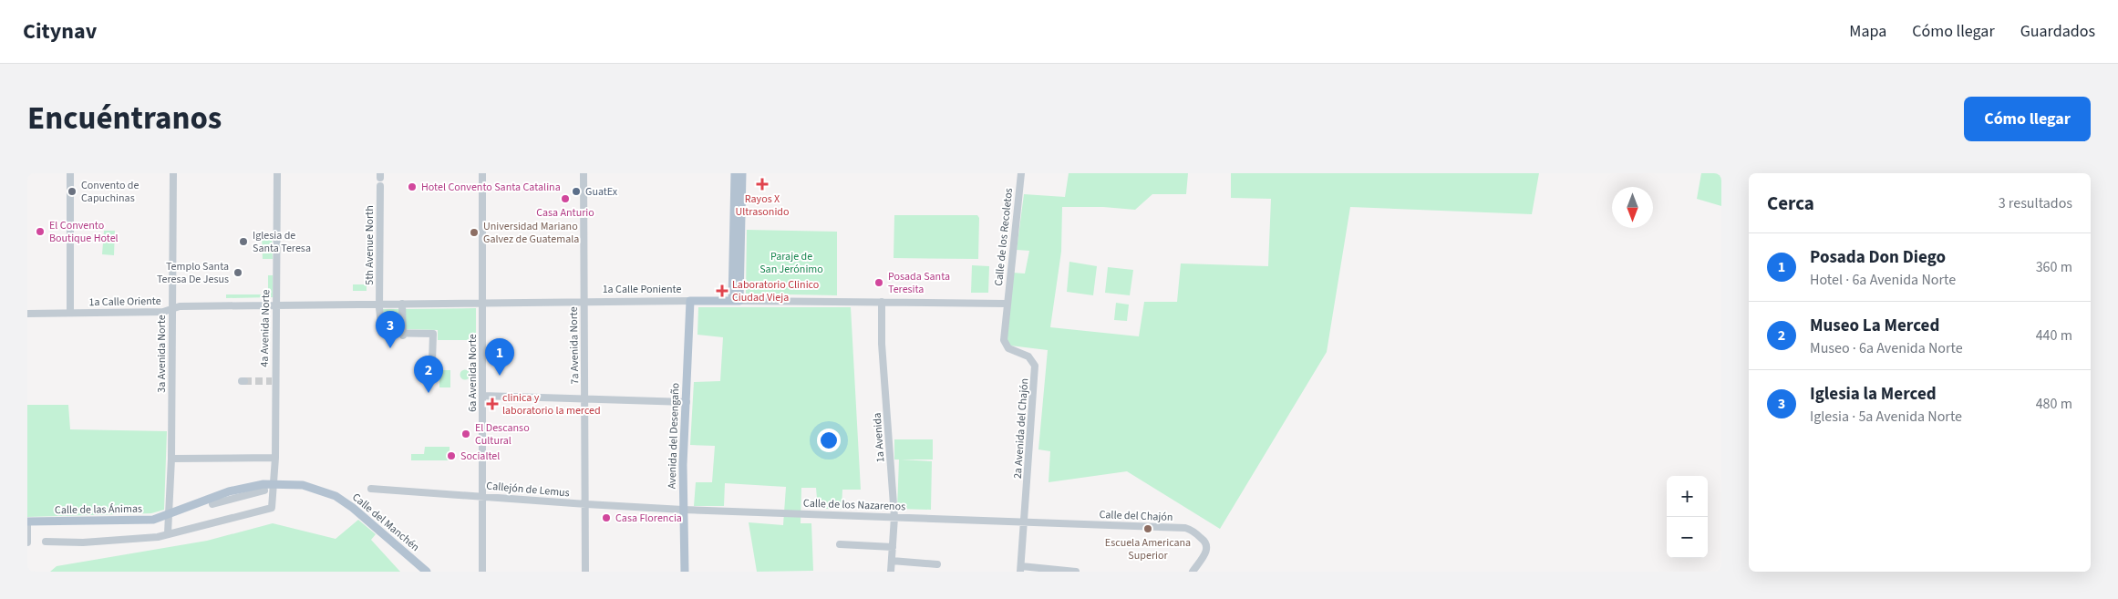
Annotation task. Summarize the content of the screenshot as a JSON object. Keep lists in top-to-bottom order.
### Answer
{
  "streets": {
    "main road": [
      "1a Calle Poniente",
      "Avenida del Desengaño",
      "Calle de las Ánimas",
      "Calle del Manchén"
    ],
    "street": [
      "Calle de los Recoletos",
      "5th Avenue North",
      "1a Calle Oriente",
      "4a Avenida Norte",
      "7a Avenida Norte",
      "3a Avenida Norte",
      "6a Avenida Norte",
      "2a Avenida del Chajón",
      "1a Avenida",
      "Callejón de Lemus",
      "Calle de los Nazarenos",
      "Calle del Chajón"
    ]
  },
  "crossings": [
    ["Calle de los Recoletos", "1a Calle Poniente"],
    ["Calle de los Recoletos", "2a Avenida del Chajón"],
    ["5th Avenue North", "1a Calle Poniente"],
    ["1a Calle Poniente", "1a Calle Oriente"],
    ["1a Calle Poniente", "4a Avenida Norte"],
    ["1a Calle Poniente", "7a Avenida Norte"],
    ["1a Calle Poniente", "6a Avenida Norte"],
    ["1a Calle Poniente", "2a Avenida del Chajón"],
    ["1a Calle Poniente", "Avenida del Desengaño"],
    ["1a Calle Poniente", "1a Avenida"],
    ["1a Calle Oriente", "4a Avenida Norte"],
    ["1a Calle Oriente", "3a Avenida Norte"],
    ["4a Avenida Norte", "Calle del Manchén"],
    ["7a Avenida Norte", "Callejón de Lemus"],
    ["3a Avenida Norte", "Calle de las Ánimas"],
    ["6a Avenida Norte", "Callejón de Lemus"],
    ["2a Avenida del Chajón", "Calle de los Nazarenos"],
    ["2a Avenida del Chajón", "Calle del Chajón"],
    ["Avenida del Desengaño", "Callejón de Lemus"],
    ["Avenida del Desengaño", "Calle de los Nazarenos"],
    ["1a Avenida", "Calle de los Nazarenos"],
    ["Callejón de Lemus", "Calle de los Nazarenos"],
    ["Calle de los Nazarenos", "Calle del Chajón"],
    ["Calle de las Ánimas", "Calle del Manchén"]
  ],
  "parks": ["Paraje de San Jerónimo"],
  "places": {
    "health": ["Rayos X Ultrasonido", "Laboratorio Clinico Ciudad Vieja", "clinica y laboratorio la merced"],
    "other": [
      "Hotel Convento Santa Catalina",
      "Convento de Capuchinas",
      "GuatEx",
      "Casa Anturio",
      "El Convento Boutique Hotel",
      "Universidad Mariano Galvez de Guatemala",
      "Iglesia de Santa Teresa",
      "Templo Santa Teresa De Jesus",
      "Posada Santa Teresita",
      "El Descanso Cultural",
      "Socialtel",
      "Casa Florencia",
      "Escuela Americana Superior"
    ]
  },
  "north": "bottom",
  "page": {
    "header": "Citynav",
    "nav": ["Mapa", "Cómo llegar", "Guardados"],
    "title": "Encuéntranos",
    "buttons": "Cómo llegar",
    "heading": ["Cerca", "3 resultados"],
    "list": [
      {
        "mark": "1",
        "name": "Posada Don Diego",
        "note": "Hotel · 6a Avenida Norte",
        "value": "360 m"
      },
      {
        "mark": "2",
        "name": "Museo La Merced",
        "note": "Museo · 6a Avenida Norte",
        "value": "440 m"
      },
      {
        "mark": "3",
        "name": "Iglesia la Merced",
        "note": "Iglesia · 5a Avenida Norte",
        "value": "480 m"
      }
    ],
    "pins": ["3", "1", "2"],
    "map_buttons": ["+", "−"]
  }
}
